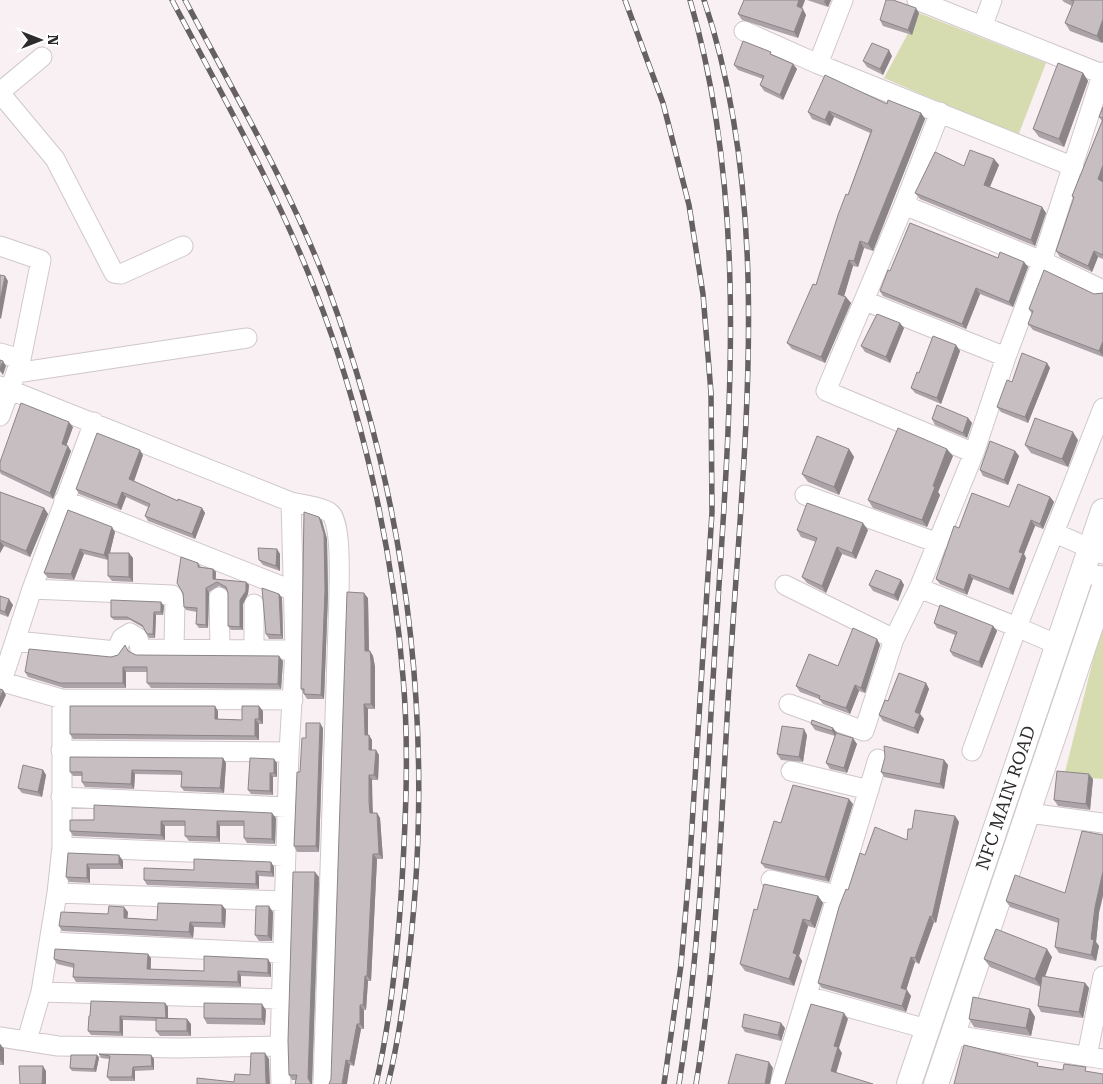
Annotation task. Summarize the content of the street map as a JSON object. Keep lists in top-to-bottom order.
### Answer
{
  "streets": {
    "main road": ["NFC MAIN ROAD"]
  },
  "north": "right"
}
